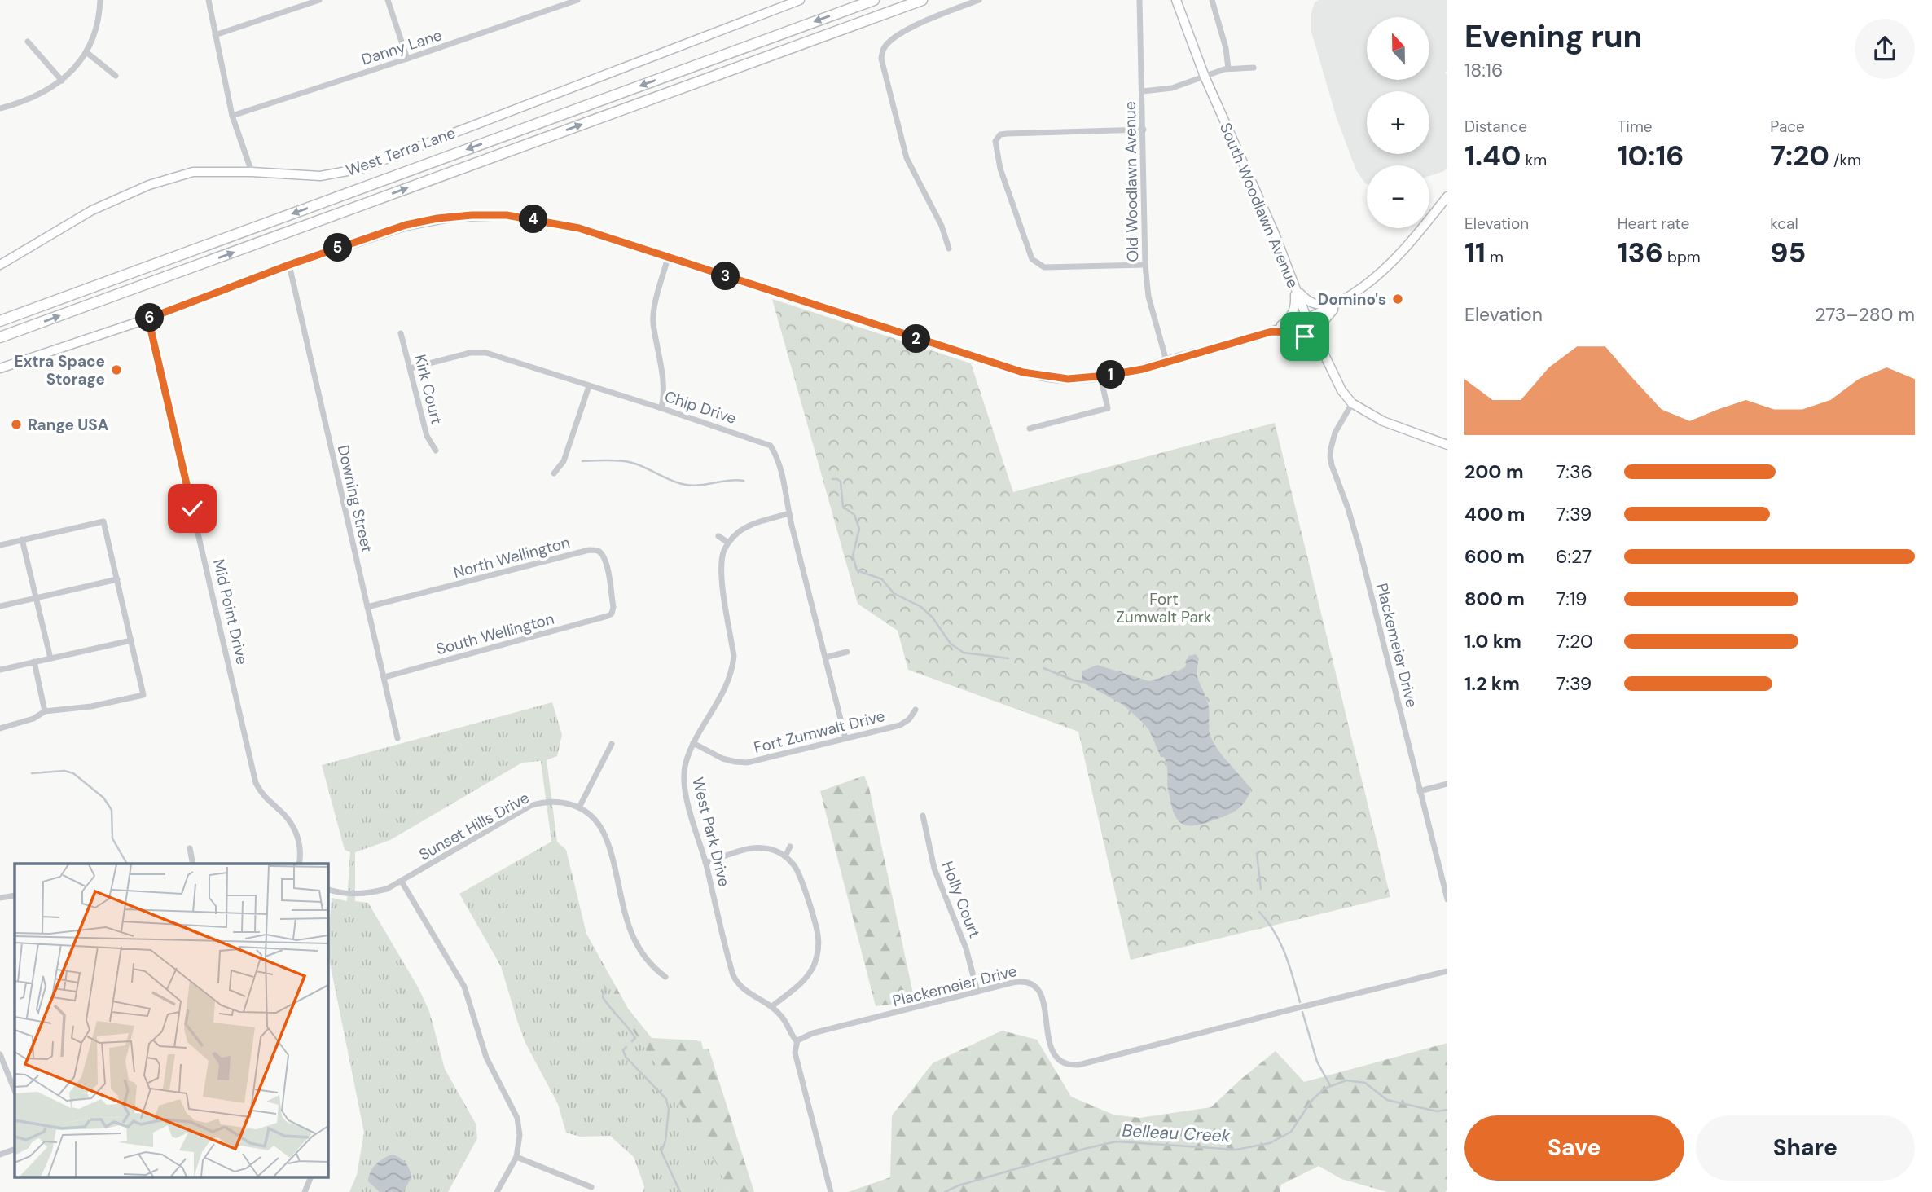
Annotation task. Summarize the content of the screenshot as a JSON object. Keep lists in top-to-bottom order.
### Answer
{
  "streets": {
    "street": [
      "Danny Lane",
      "West Terra Lane",
      "Old Woodlawn Avenue",
      "South Woodlawn Avenue",
      "Kirk Court",
      "Chip Drive",
      "Downing Street",
      "North Wellington",
      "Mid Point Drive",
      "South Wellington",
      "Plackemeier Drive",
      "Fort Zumwalt Drive",
      "Sunset Hills Drive",
      "West Park Drive",
      "Holly Court"
    ]
  },
  "crossings": [
    ["South Woodlawn Avenue", "Plackemeier Drive"],
    ["Kirk Court", "Chip Drive"],
    ["Chip Drive", "Fort Zumwalt Drive"],
    ["Downing Street", "North Wellington"],
    ["Downing Street", "South Wellington"],
    ["North Wellington", "South Wellington"],
    ["Plackemeier Drive", "West Park Drive"],
    ["Plackemeier Drive", "Holly Court"],
    ["Fort Zumwalt Drive", "West Park Drive"]
  ],
  "water": ["Belleau Creek"],
  "parks": ["Fort Zumwalt Park"],
  "places": ["Domino's", "Extra Space Storage", "Range USA"],
  "north": "top",
  "page": {
    "heading": ["Evening run", "18:16"],
    "map_buttons": ["+", "−"],
    "stats": [
      ["Distance", "1.40 km"],
      ["Time", "10:16"],
      ["Pace", "7:20 /km"],
      ["Elevation", "11 m"],
      ["Heart rate", "136 bpm"],
      ["kcal", "95"]
    ],
    "pins": [
      "4",
      "5",
      "3",
      "6",
      "2",
      "1"
    ],
    "chart": ["Elevation", "273–280 m"],
    "list": [
      {
        "name": "200 m",
        "note": "7:36"
      },
      {
        "name": "400 m",
        "note": "7:39"
      },
      {
        "name": "600 m",
        "note": "6:27"
      },
      {
        "name": "800 m",
        "note": "7:19"
      },
      {
        "name": "1.0 km",
        "note": "7:20"
      },
      {
        "name": "1.2 km",
        "note": "7:39"
      }
    ],
    "buttons": ["Save", "Share"]
  }
}
